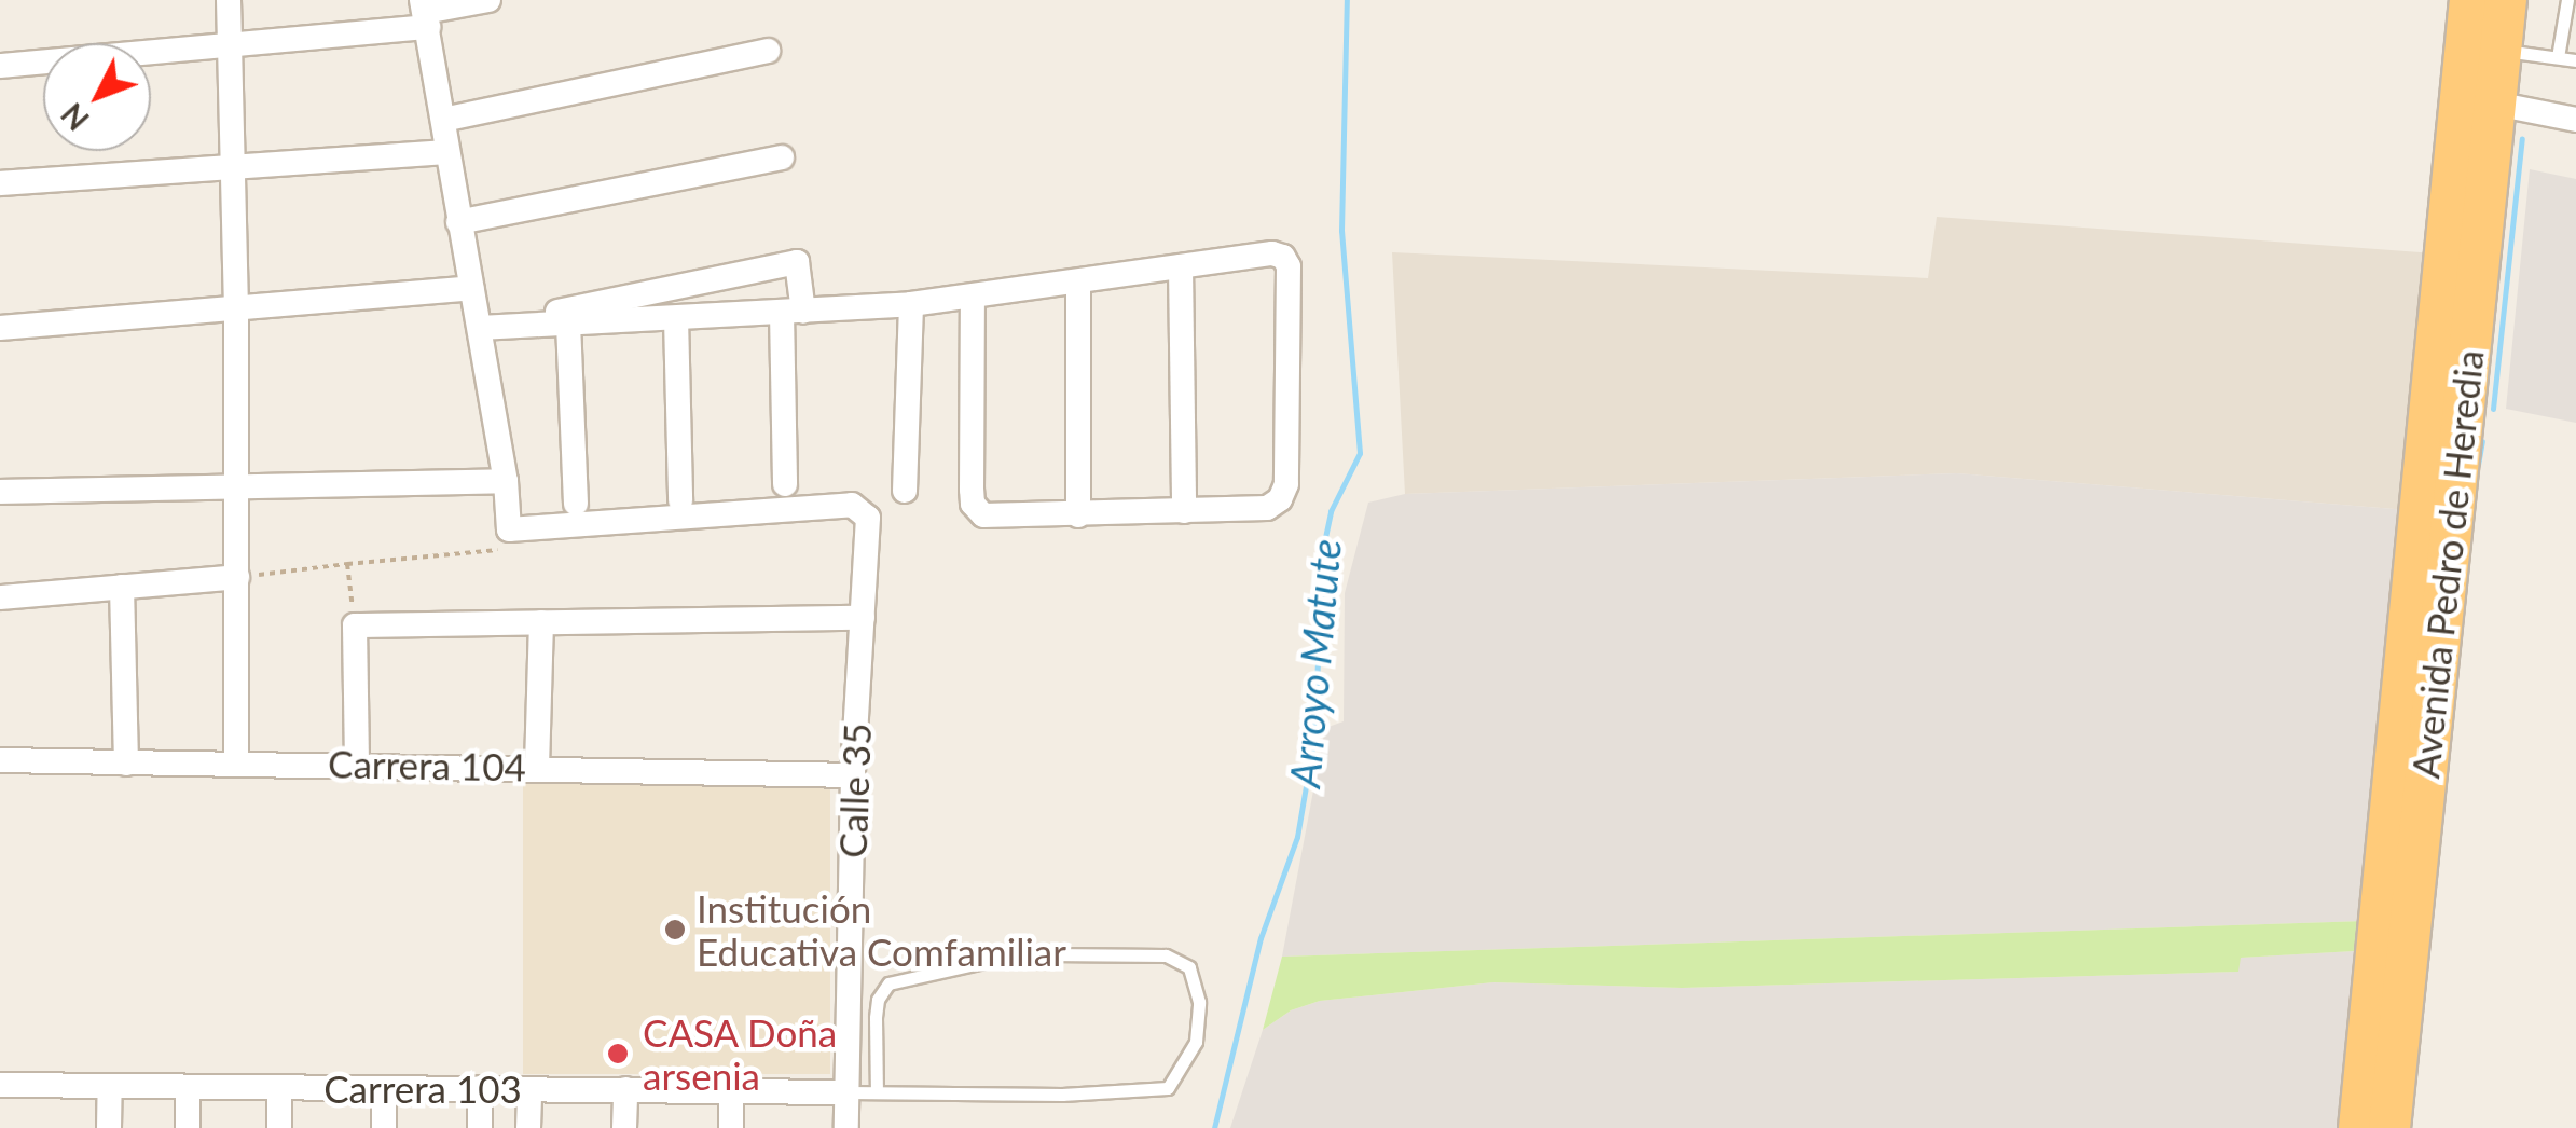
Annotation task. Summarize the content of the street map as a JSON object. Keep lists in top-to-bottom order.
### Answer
{
  "streets": {
    "highway": ["Avenida Pedro de Heredia"],
    "street": ["Carrera 104", "Calle 35", "Carrera 103"]
  },
  "crossings": [
    ["Carrera 104", "Calle 35"],
    ["Calle 35", "Carrera 103"]
  ],
  "water": ["Arroyo Matute"],
  "places": ["Institución Educativa Comfamiliar", "CASA Doña arsenia"],
  "north": "bottom left"
}
